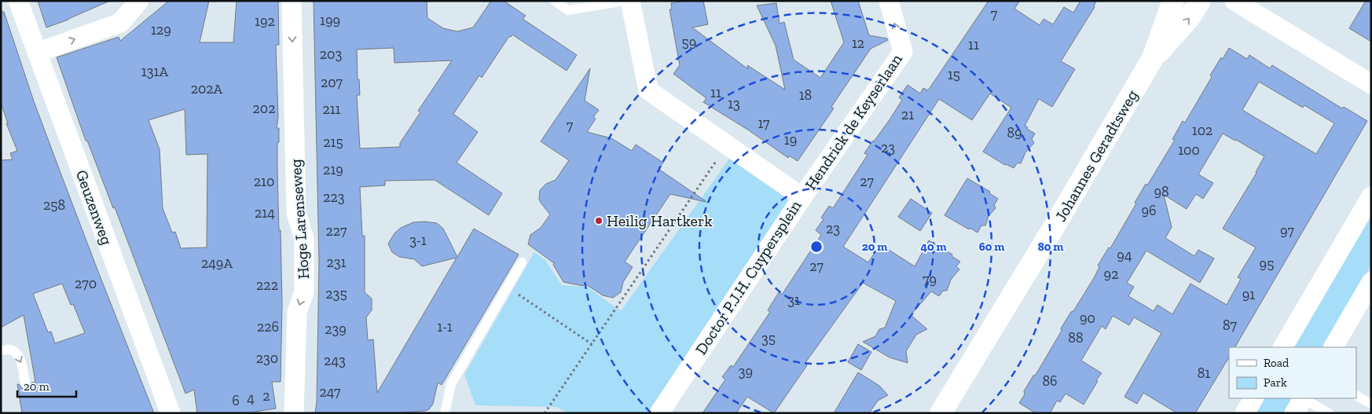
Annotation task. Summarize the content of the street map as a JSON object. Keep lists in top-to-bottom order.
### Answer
{
  "streets": {
    "main road": ["Johannes Geradtsweg"],
    "street": [
      "Hendrick de Keyserlaan",
      "Geuzenweg",
      "Hoge Larenseweg",
      "Doctor P.J.H. Cuypersplein"
    ]
  },
  "crossings": [
    ["Hendrick de Keyserlaan", "Doctor P.J.H. Cuypersplein"]
  ],
  "one_way": ["Hendrick de Keyserlaan", "Hoge Larenseweg"],
  "places": ["Heilig Hartkerk"],
  "house_numbers": [
    "7",
    "199",
    "192",
    "129",
    "59",
    "12",
    "11",
    "203",
    "131A",
    "15",
    "207",
    "202A",
    "11",
    "18",
    "13",
    "202",
    "211",
    "21",
    "17",
    "7",
    "102",
    "89",
    "19",
    "215",
    "23",
    "100",
    "219",
    "210",
    "27",
    "98",
    "223",
    "258",
    "96",
    "214",
    "23",
    "227",
    "97",
    "3-1",
    "94",
    "231",
    "249A",
    "95",
    "27",
    "92",
    "79",
    "270",
    "222",
    "235",
    "91",
    "31",
    "90",
    "87",
    "226",
    "1-1",
    "239",
    "88",
    "35",
    "230",
    "243",
    "39",
    "81",
    "86",
    "247",
    "2",
    "4",
    "6"
  ],
  "legend": ["Road", "Park"],
  "scale_bar": "20 m",
  "rings": [
    "20 m",
    "40 m",
    "60 m",
    "80 m"
  ]
}
